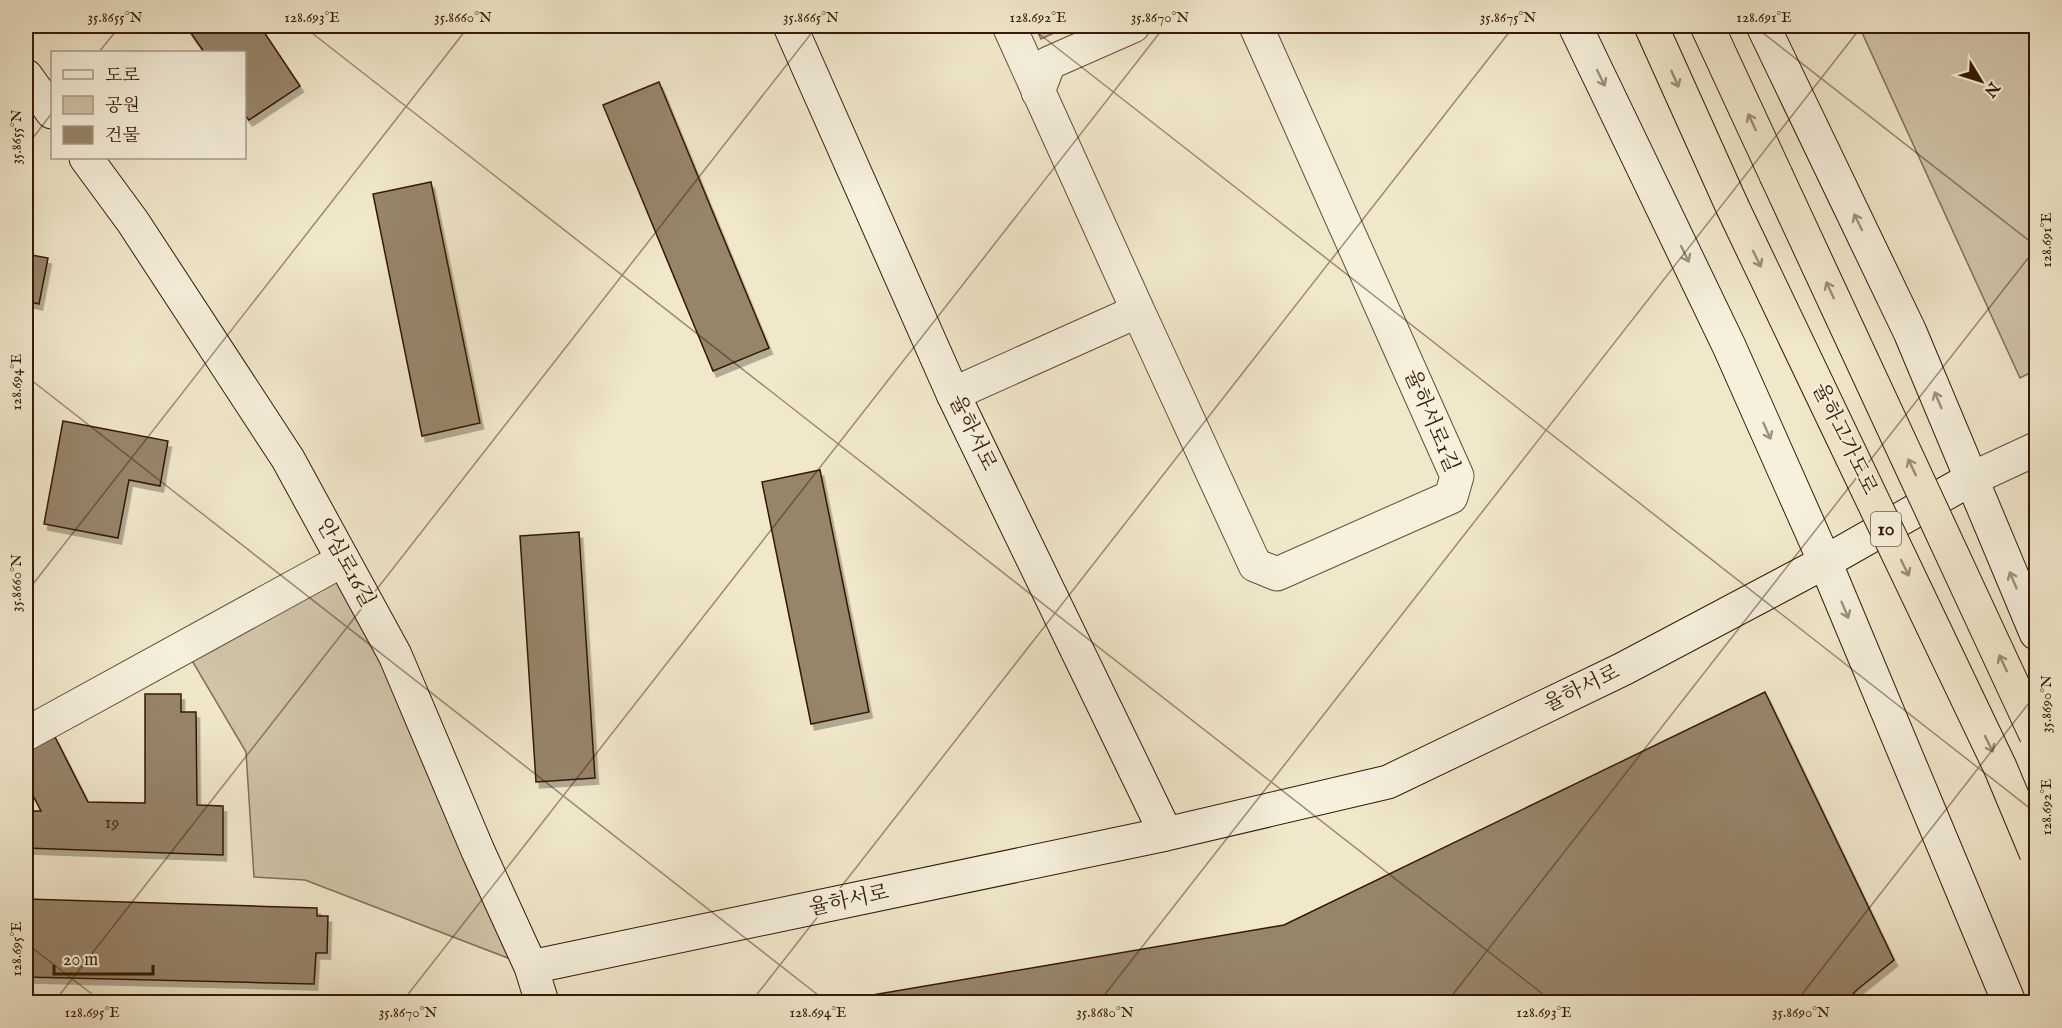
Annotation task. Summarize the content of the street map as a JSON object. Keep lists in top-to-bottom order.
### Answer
{
  "streets": {
    "highway": ["율하고가도로", "10"],
    "main road": ["율하서로1길", "율하서로", "안심로16길"]
  },
  "crossings": [
    ["율하서로", "안심로16길"]
  ],
  "house_numbers": ["19"],
  "legend": ["도로", "공원", "건물"],
  "scale_bar": "20 m",
  "north": "bottom right",
  "coordinates": [
    "35.8655°N",
    "128.693°E",
    "35.8660°N",
    "35.8665°N",
    "128.692°E",
    "35.8670°N",
    "35.8675°N",
    "128.691°E",
    "128.694°E",
    "35.8690°N",
    "128.695°E",
    "35.8680°N"
  ]
}
